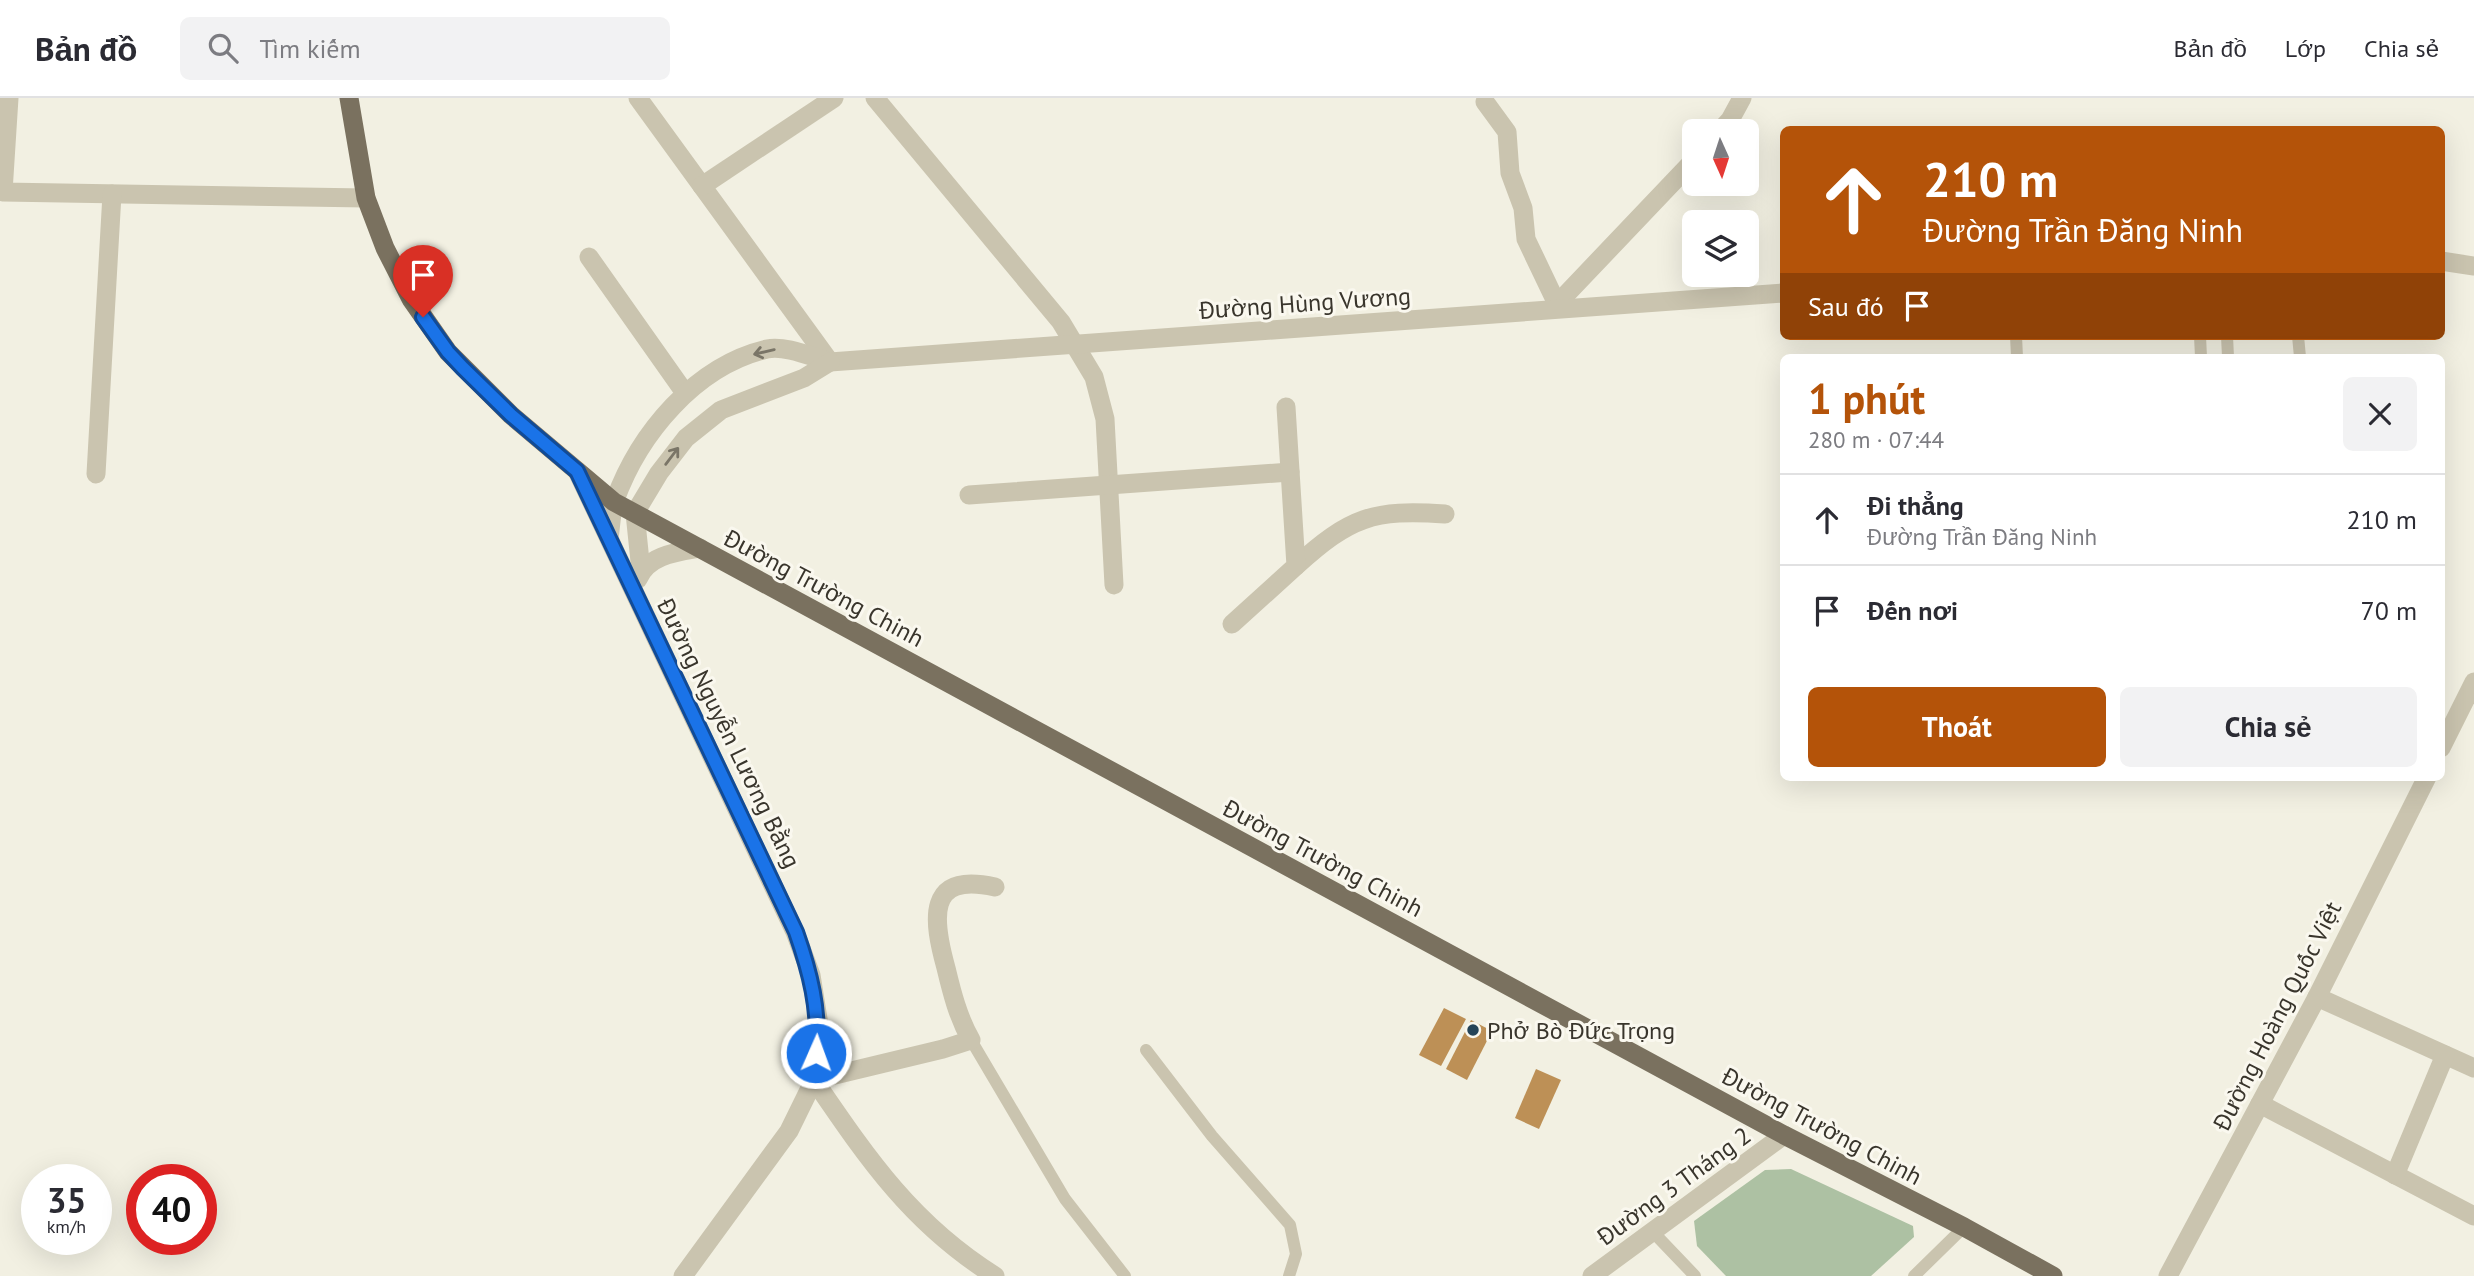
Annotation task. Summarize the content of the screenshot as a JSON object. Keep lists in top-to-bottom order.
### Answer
{
  "streets": {
    "main road": ["Đường Trường Chinh"],
    "street": [
      "Đường Hùng Vương",
      "Đường Nguyễn Lương Bằng",
      "Đường Hoàng Quốc Việt",
      "Đường 3 Tháng 2"
    ]
  },
  "crossings": [
    ["Đường Hùng Vương", "Đường Trường Chinh"],
    ["Đường Trường Chinh", "Đường Nguyễn Lương Bằng"],
    ["Đường Trường Chinh", "Đường 3 Tháng 2"]
  ],
  "places": ["Phở Bò Đức Trọng"],
  "north": "bottom",
  "page": {
    "header": "Bản đồ",
    "search": "Tìm kiếm",
    "nav": ["Bản đồ", "Lớp", "Chia sẻ"],
    "turn": ["210 m", "Đường Trần Đăng Ninh"],
    "then": "Sau đó",
    "heading": ["1 phút", "280 m · 07:44"],
    "list": [
      {
        "name": "Đi thẳng",
        "note": "Đường Trần Đăng Ninh",
        "value": "210 m"
      },
      {
        "name": "Đến nơi",
        "value": "70 m"
      }
    ],
    "buttons": ["Thoát", "Chia sẻ"],
    "speed": "35 km/h",
    "limit": "40"
  }
}
